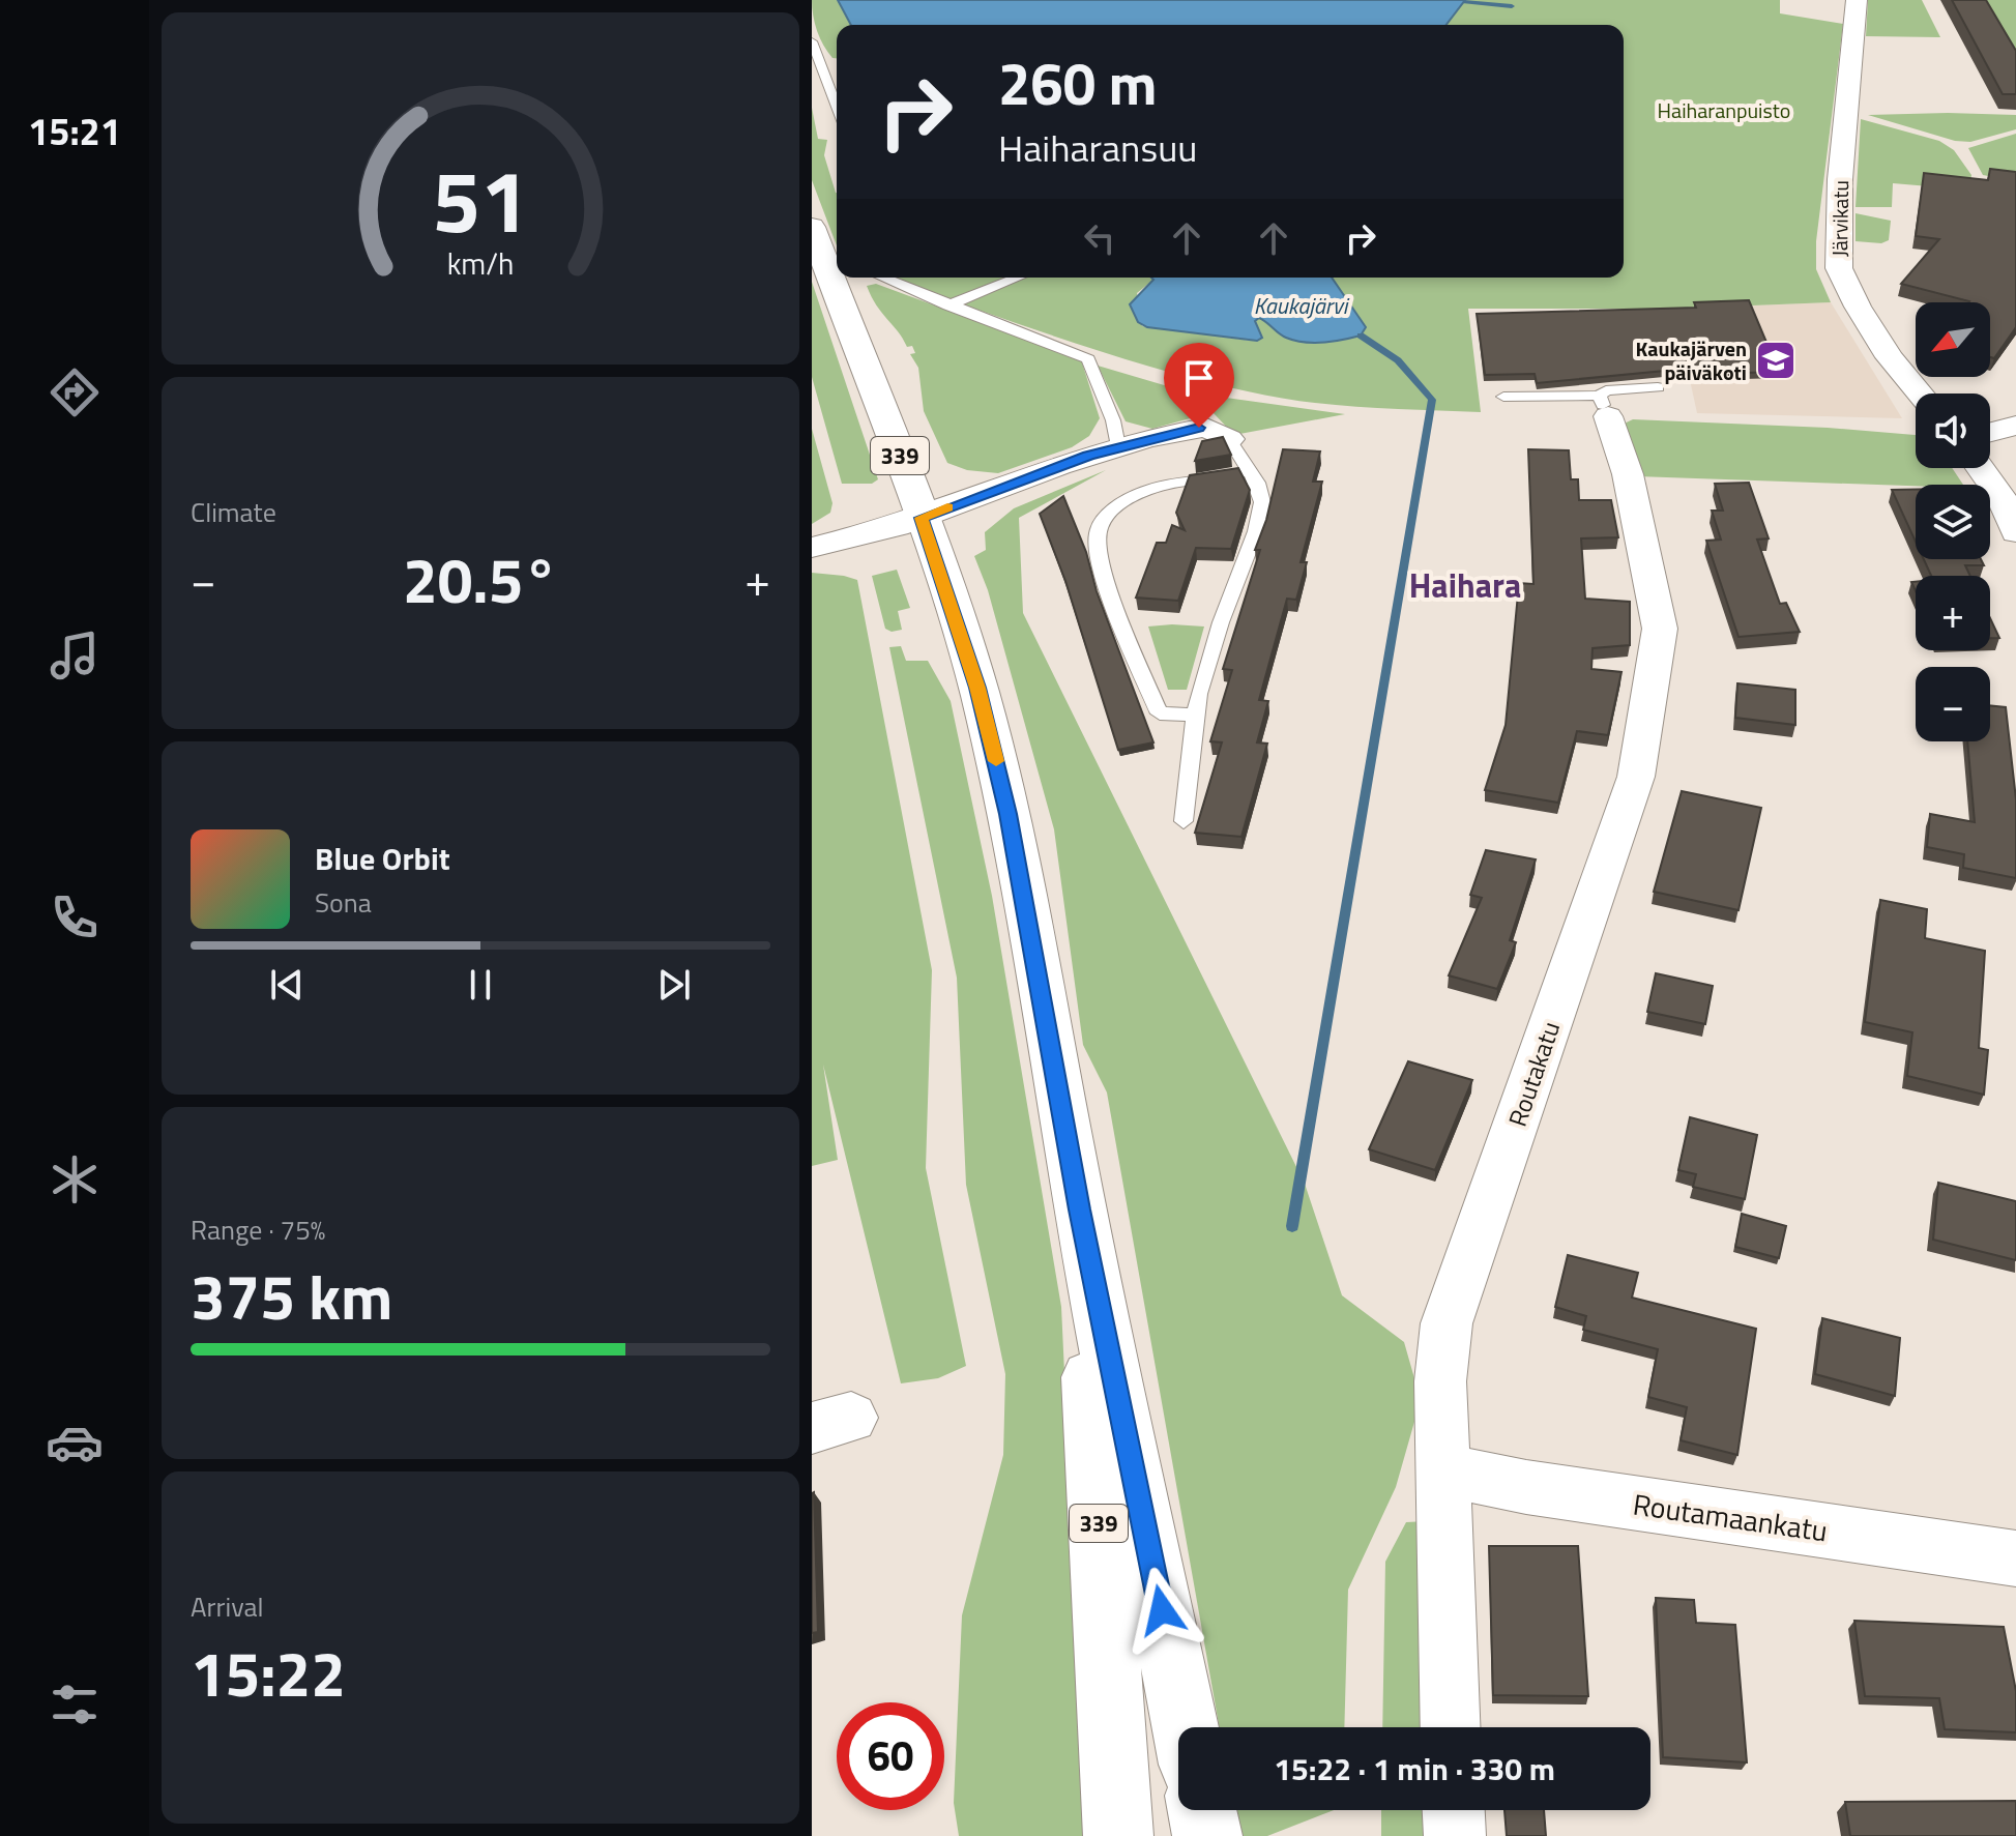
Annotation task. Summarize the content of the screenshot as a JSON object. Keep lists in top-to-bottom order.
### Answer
{
  "streets": {
    "main road": ["339"],
    "street": ["Järvikatu", "Routakatu", "Routamaankatu"]
  },
  "crossings": [
    ["Routakatu", "Routamaankatu"]
  ],
  "districts": ["Haihara"],
  "water": ["Kaukajärvi"],
  "parks": ["Haiharanpuisto"],
  "places": {
    "school or university": ["Kaukajärven päiväkoti"]
  },
  "north": "bottom left",
  "page": {
    "tabs": "15:21",
    "turn": ["260 m", "Haiharansuu"],
    "map_buttons": ["+", "−"],
    "tile": [
      "Climate",
      ["Range · 75%", "375 km"],
      ["Arrival", "15:22"]
    ],
    "heat": ["−", "20.5°", "+"],
    "song": ["Blue Orbit", "Sona"],
    "limit": "60",
    "trip": "15:22 · 1 min · 330 m",
    "gauge": ["51", "km/h"]
  }
}
